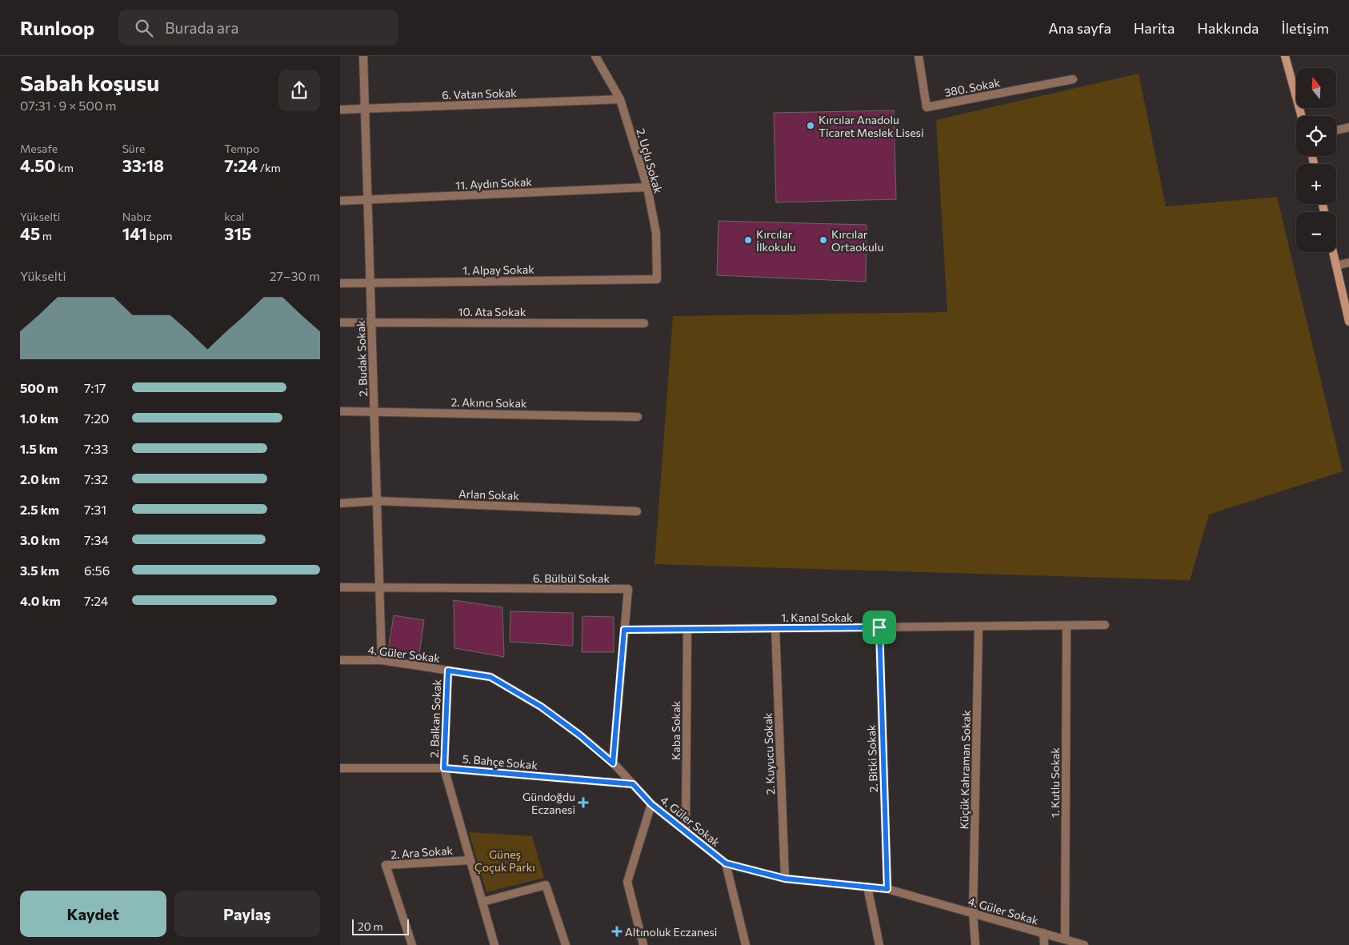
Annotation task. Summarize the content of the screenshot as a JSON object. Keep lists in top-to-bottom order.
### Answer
{
  "streets": {
    "street": [
      "380. Sokak",
      "6. Vatan Sokak",
      "2. Uçlu Sokak",
      "11. Aydın Sokak",
      "1. Alpay Sokak",
      "10. Ata Sokak",
      "2. Budak Sokak",
      "2. Akıncı Sokak",
      "Arlan Sokak",
      "6. Bülbül Sokak",
      "1. Kanal Sokak",
      "4. Güler Sokak",
      "2. Balkan Sokak",
      "Kaba Sokak",
      "2. Kuyucu Sokak",
      "2. Bitki Sokak",
      "5. Bahçe Sokak",
      "Küçük Kahraman Sokak",
      "1. Kutlu Sokak",
      "2. Ara Sokak"
    ]
  },
  "crossings": [
    ["6. Vatan Sokak", "2. Uçlu Sokak"],
    ["6. Vatan Sokak", "2. Budak Sokak"],
    ["2. Uçlu Sokak", "11. Aydın Sokak"],
    ["2. Uçlu Sokak", "1. Alpay Sokak"],
    ["11. Aydın Sokak", "2. Budak Sokak"],
    ["1. Alpay Sokak", "2. Budak Sokak"],
    ["10. Ata Sokak", "2. Budak Sokak"],
    ["2. Budak Sokak", "2. Akıncı Sokak"],
    ["2. Budak Sokak", "Arlan Sokak"],
    ["2. Budak Sokak", "6. Bülbül Sokak"],
    ["2. Budak Sokak", "4. Güler Sokak"],
    ["6. Bülbül Sokak", "1. Kanal Sokak"],
    ["6. Bülbül Sokak", "4. Güler Sokak"],
    ["1. Kanal Sokak", "Kaba Sokak"],
    ["1. Kanal Sokak", "2. Kuyucu Sokak"],
    ["1. Kanal Sokak", "2. Bitki Sokak"],
    ["1. Kanal Sokak", "Küçük Kahraman Sokak"],
    ["1. Kanal Sokak", "1. Kutlu Sokak"],
    ["4. Güler Sokak", "2. Balkan Sokak"],
    ["4. Güler Sokak", "Kaba Sokak"],
    ["4. Güler Sokak", "2. Kuyucu Sokak"],
    ["4. Güler Sokak", "2. Bitki Sokak"],
    ["4. Güler Sokak", "5. Bahçe Sokak"],
    ["4. Güler Sokak", "Küçük Kahraman Sokak"],
    ["4. Güler Sokak", "1. Kutlu Sokak"],
    ["2. Balkan Sokak", "5. Bahçe Sokak"],
    ["2. Balkan Sokak", "2. Ara Sokak"]
  ],
  "parks": ["Güneş Çoçuk Parkı"],
  "places": {
    "other": ["Kırcılar Anadolu Ticaret Meslek Lisesi", "Kırcılar İlkokulu", "Kırcılar Ortaokulu"],
    "health": ["Gündoğdu Eczanesi", "Altınoluk Eczanesi"]
  },
  "scale_bar": "20 m",
  "north": "top",
  "page": {
    "header": "Runloop",
    "search": "Burada ara",
    "nav": [
      "Ana sayfa",
      "Harita",
      "Hakkında",
      "İletişim"
    ],
    "heading": ["Sabah koşusu", "07:31 · 9 × 500 m"],
    "map_buttons": ["+", "−"],
    "stats": [
      ["Mesafe", "4.50 km"],
      ["Süre", "33:18"],
      ["Tempo", "7:24 /km"],
      ["Yükselti", "45 m"],
      ["Nabız", "141 bpm"],
      ["kcal", "315"]
    ],
    "chart": ["Yükselti", "27–30 m"],
    "list": [
      {
        "name": "500 m",
        "note": "7:17"
      },
      {
        "name": "1.0 km",
        "note": "7:20"
      },
      {
        "name": "1.5 km",
        "note": "7:33"
      },
      {
        "name": "2.0 km",
        "note": "7:32"
      },
      {
        "name": "2.5 km",
        "note": "7:31"
      },
      {
        "name": "3.0 km",
        "note": "7:34"
      },
      {
        "name": "3.5 km",
        "note": "6:56"
      },
      {
        "name": "4.0 km",
        "note": "7:24"
      }
    ],
    "buttons": ["Kaydet", "Paylaş"],
    "scale": "20 m"
  }
}
